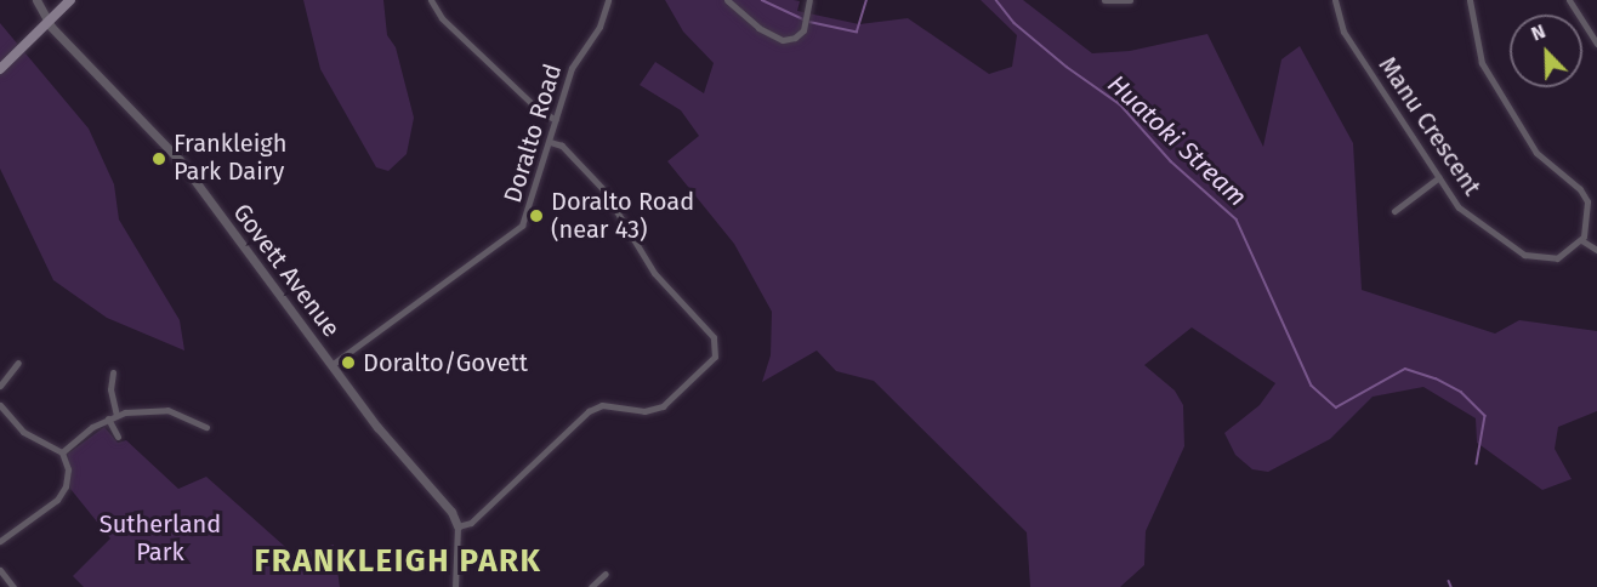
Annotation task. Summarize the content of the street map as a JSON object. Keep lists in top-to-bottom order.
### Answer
{
  "streets": {
    "street": ["Manu Crescent", "Doralto Road", "Govett Avenue"]
  },
  "crossings": [
    ["Doralto Road", "Govett Avenue"]
  ],
  "districts": ["FRANKLEIGH PARK"],
  "water": ["Huatoki Stream"],
  "parks": ["Sutherland Park"],
  "places": ["Frankleigh Park Dairy", "Doralto Road (near 43)", "Doralto/Govett"],
  "north": "top left"
}
